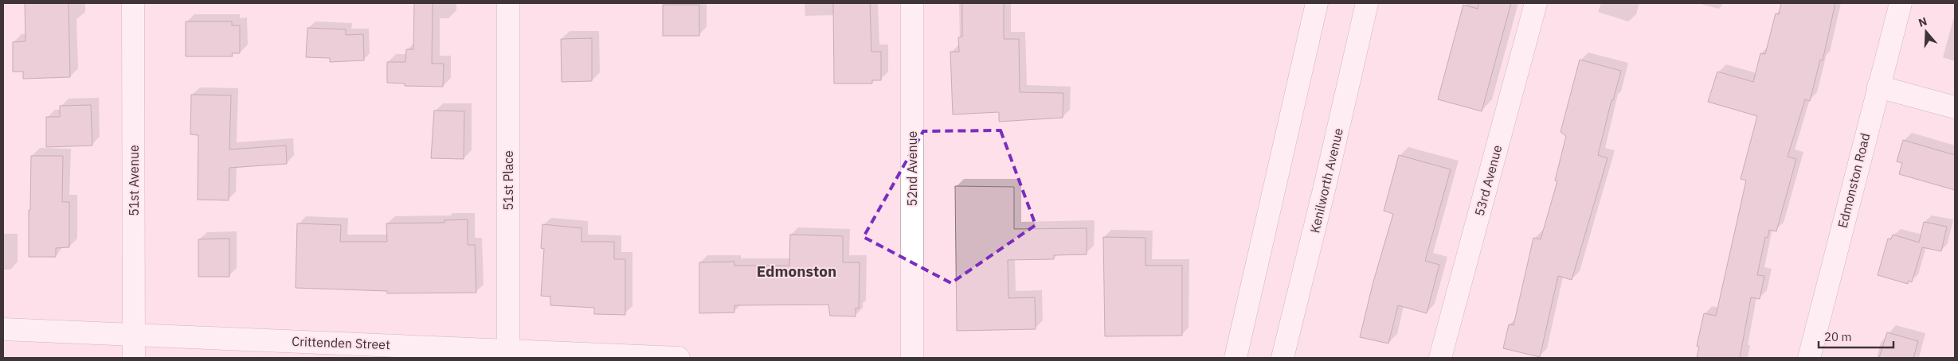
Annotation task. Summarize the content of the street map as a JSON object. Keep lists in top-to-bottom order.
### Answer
{
  "streets": {
    "street": [
      "52nd Avenue",
      "51st Avenue",
      "51st Place",
      "Kenilworth Avenue",
      "53rd Avenue",
      "Edmonston Road",
      "Crittenden Street"
    ]
  },
  "crossings": [
    ["51st Avenue", "Crittenden Street"],
    ["51st Place", "Crittenden Street"]
  ],
  "districts": ["Edmonston"],
  "scale_bar": "20 m",
  "north": "top"
}
